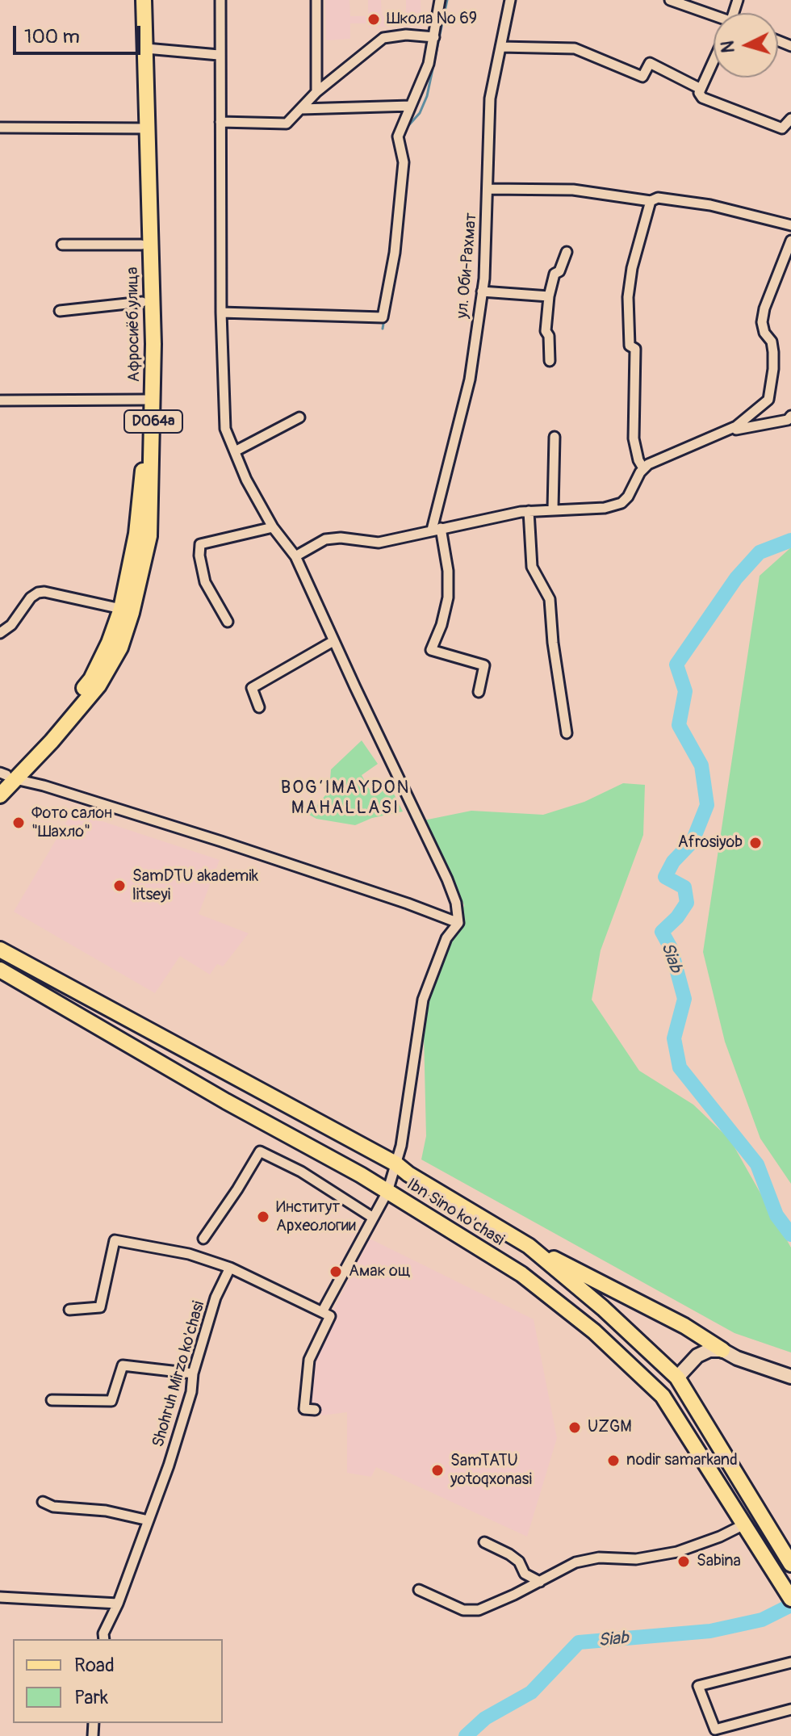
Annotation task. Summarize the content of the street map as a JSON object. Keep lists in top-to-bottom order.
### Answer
{
  "streets": {
    "main road": ["Афросиёб улица", "D064a", "Ibn Sino ko'chasi"],
    "street": ["ул. Оби-Рахмат", "Shohruh Mirzo ko'chasi"]
  },
  "districts": ["BOG‘IMAYDON MAHALLASI"],
  "water": ["Siab"],
  "places": [
    "Школа № 69",
    "Фото салон \"Шахло\"",
    "Afrosiyob",
    "SamDTU akademik litseyi",
    "Институт Археологии",
    "Амак ощ",
    "UZGM",
    "nodir samarkand",
    "SamTATU yotoqxonasi",
    "Sabina"
  ],
  "legend": ["Road", "Park"],
  "scale_bar": "100 m",
  "north": "left"
}
